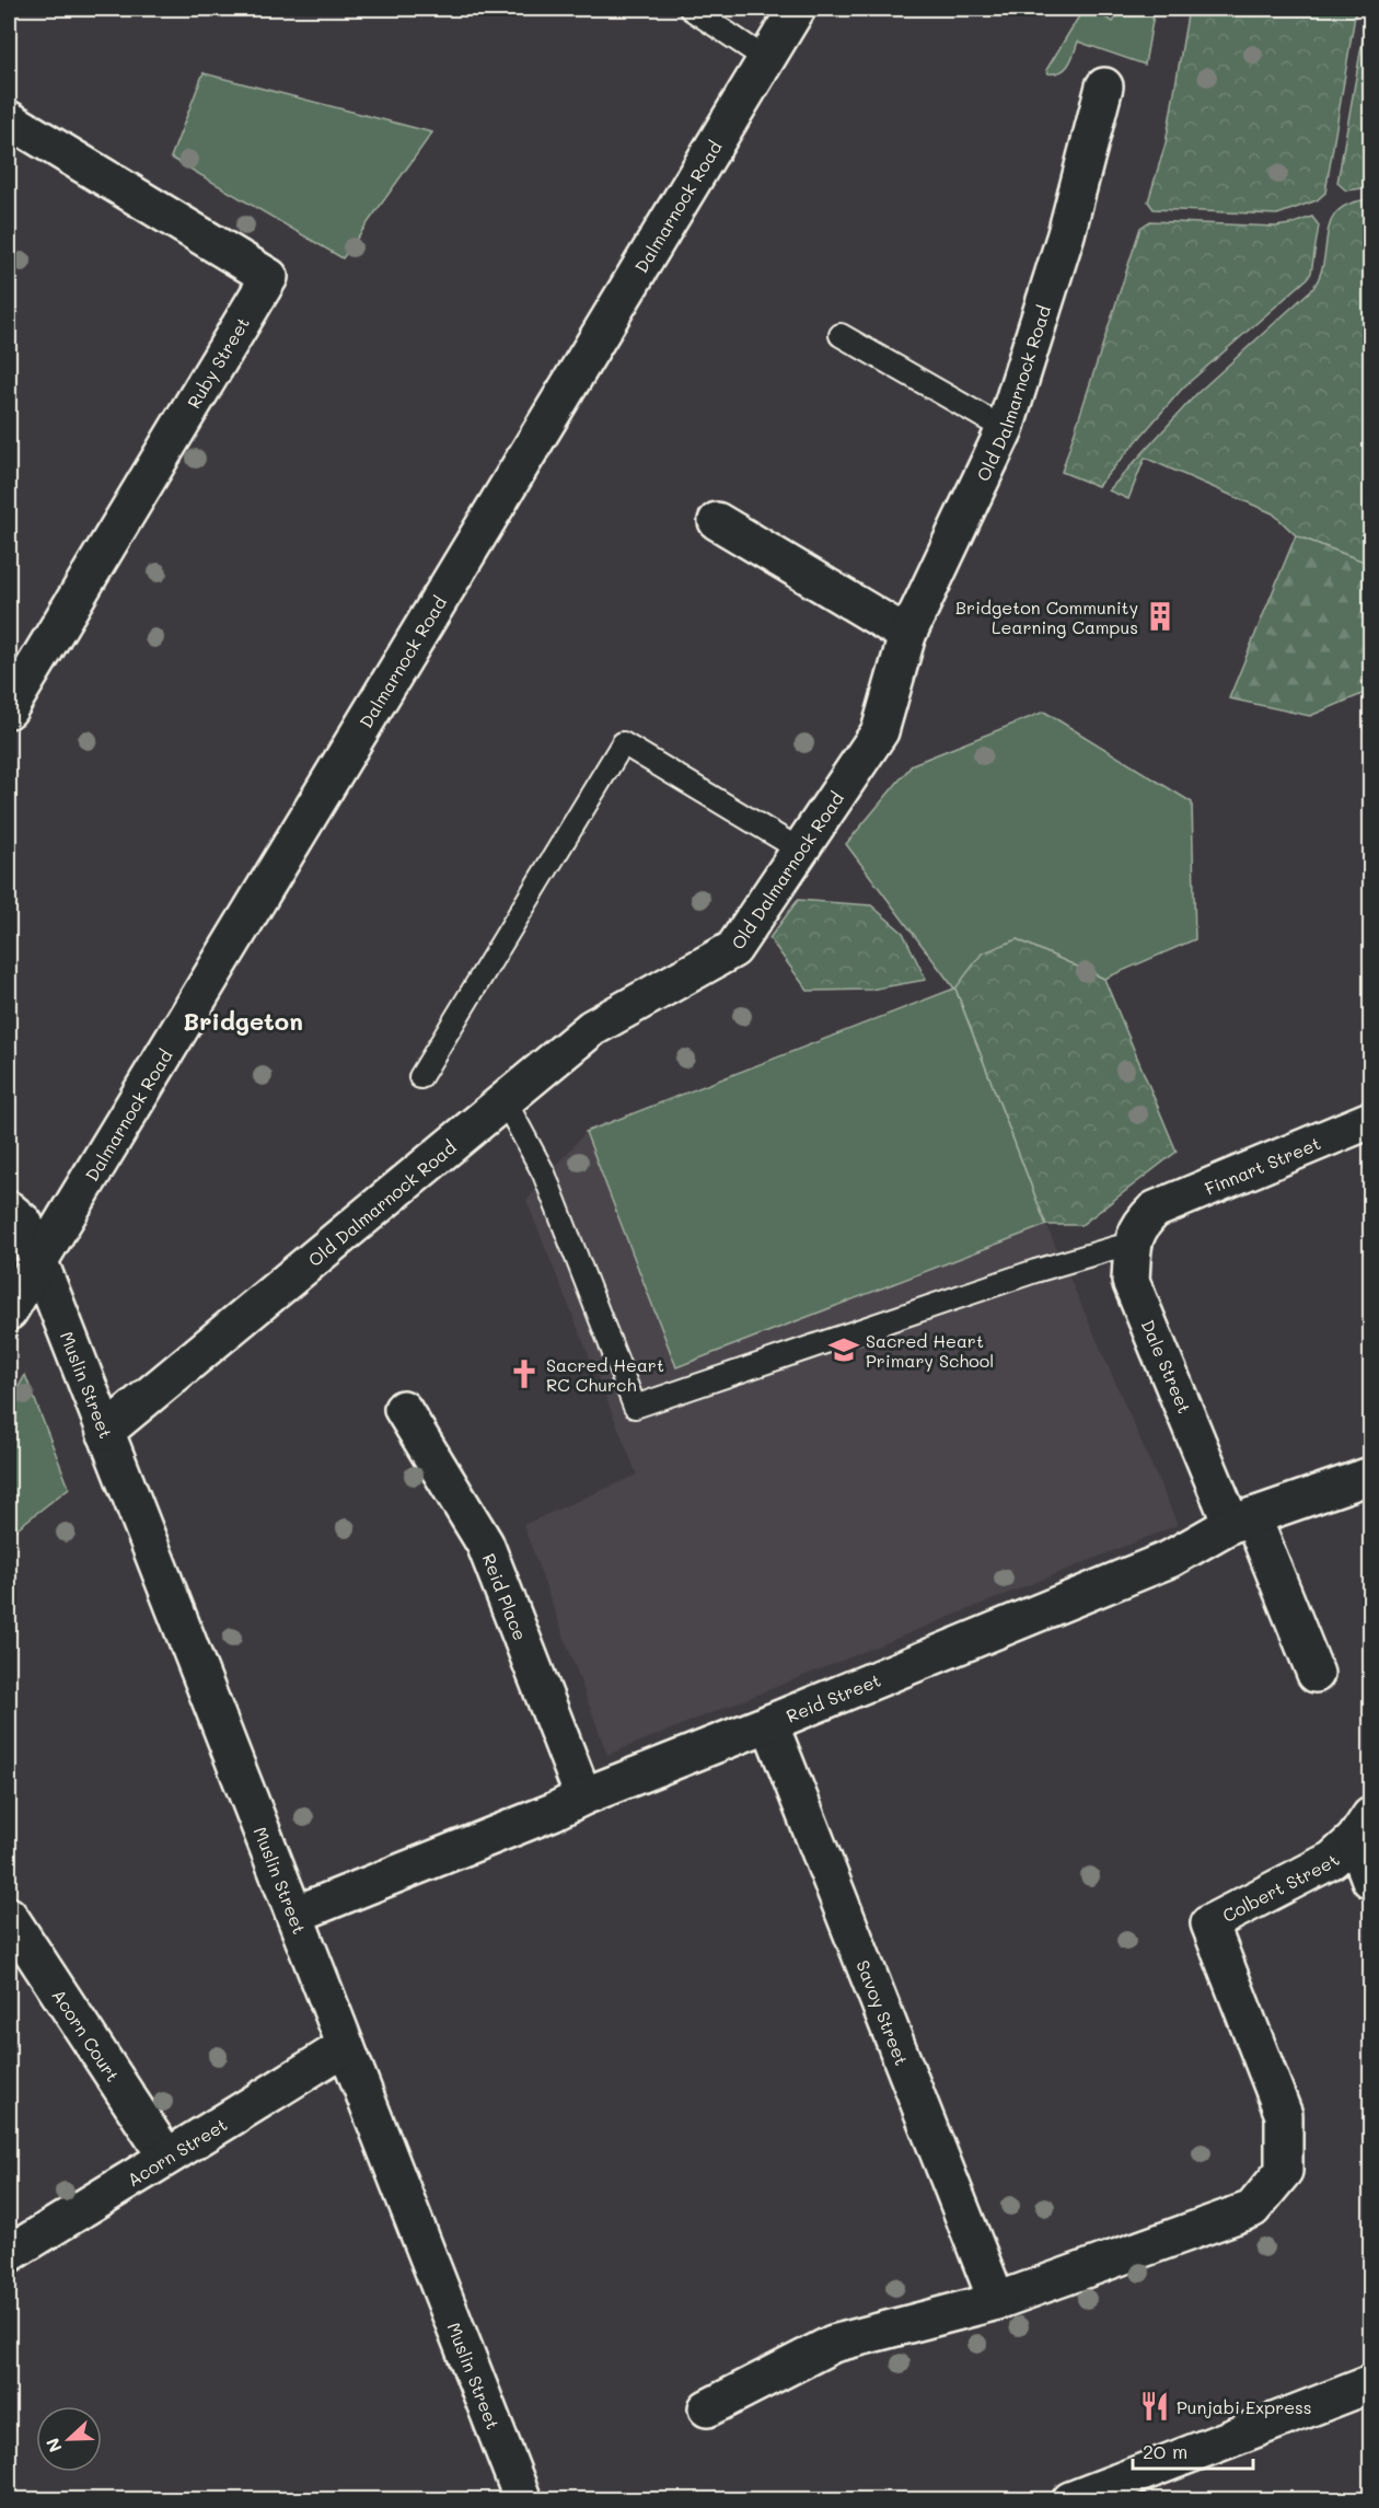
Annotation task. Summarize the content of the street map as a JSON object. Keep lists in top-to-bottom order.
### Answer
{
  "streets": {
    "street": [
      "Dalmarnock Road",
      "Ruby Street",
      "Old Dalmarnock Road",
      "Finnart Street",
      "Dale Street",
      "Muslin Street",
      "Reid Place",
      "Reid Street",
      "Colbert Street",
      "Savoy Street",
      "Acorn Court",
      "Acorn Street"
    ]
  },
  "crossings": [
    ["Dalmarnock Road", "Muslin Street"],
    ["Old Dalmarnock Road", "Muslin Street"],
    ["Finnart Street", "Dale Street"],
    ["Dale Street", "Reid Street"],
    ["Muslin Street", "Reid Street"],
    ["Muslin Street", "Acorn Street"],
    ["Reid Place", "Reid Street"],
    ["Reid Street", "Savoy Street"],
    ["Colbert Street", "Savoy Street"],
    ["Acorn Court", "Acorn Street"]
  ],
  "districts": ["Bridgeton"],
  "places": {
    "building": ["Bridgeton Community Learning Campus"],
    "school or university": ["Sacred Heart Primary School"],
    "church": ["Sacred Heart RC Church"],
    "restaurant": ["Punjabi Express"]
  },
  "scale_bar": "20 m",
  "north": "left"
}
